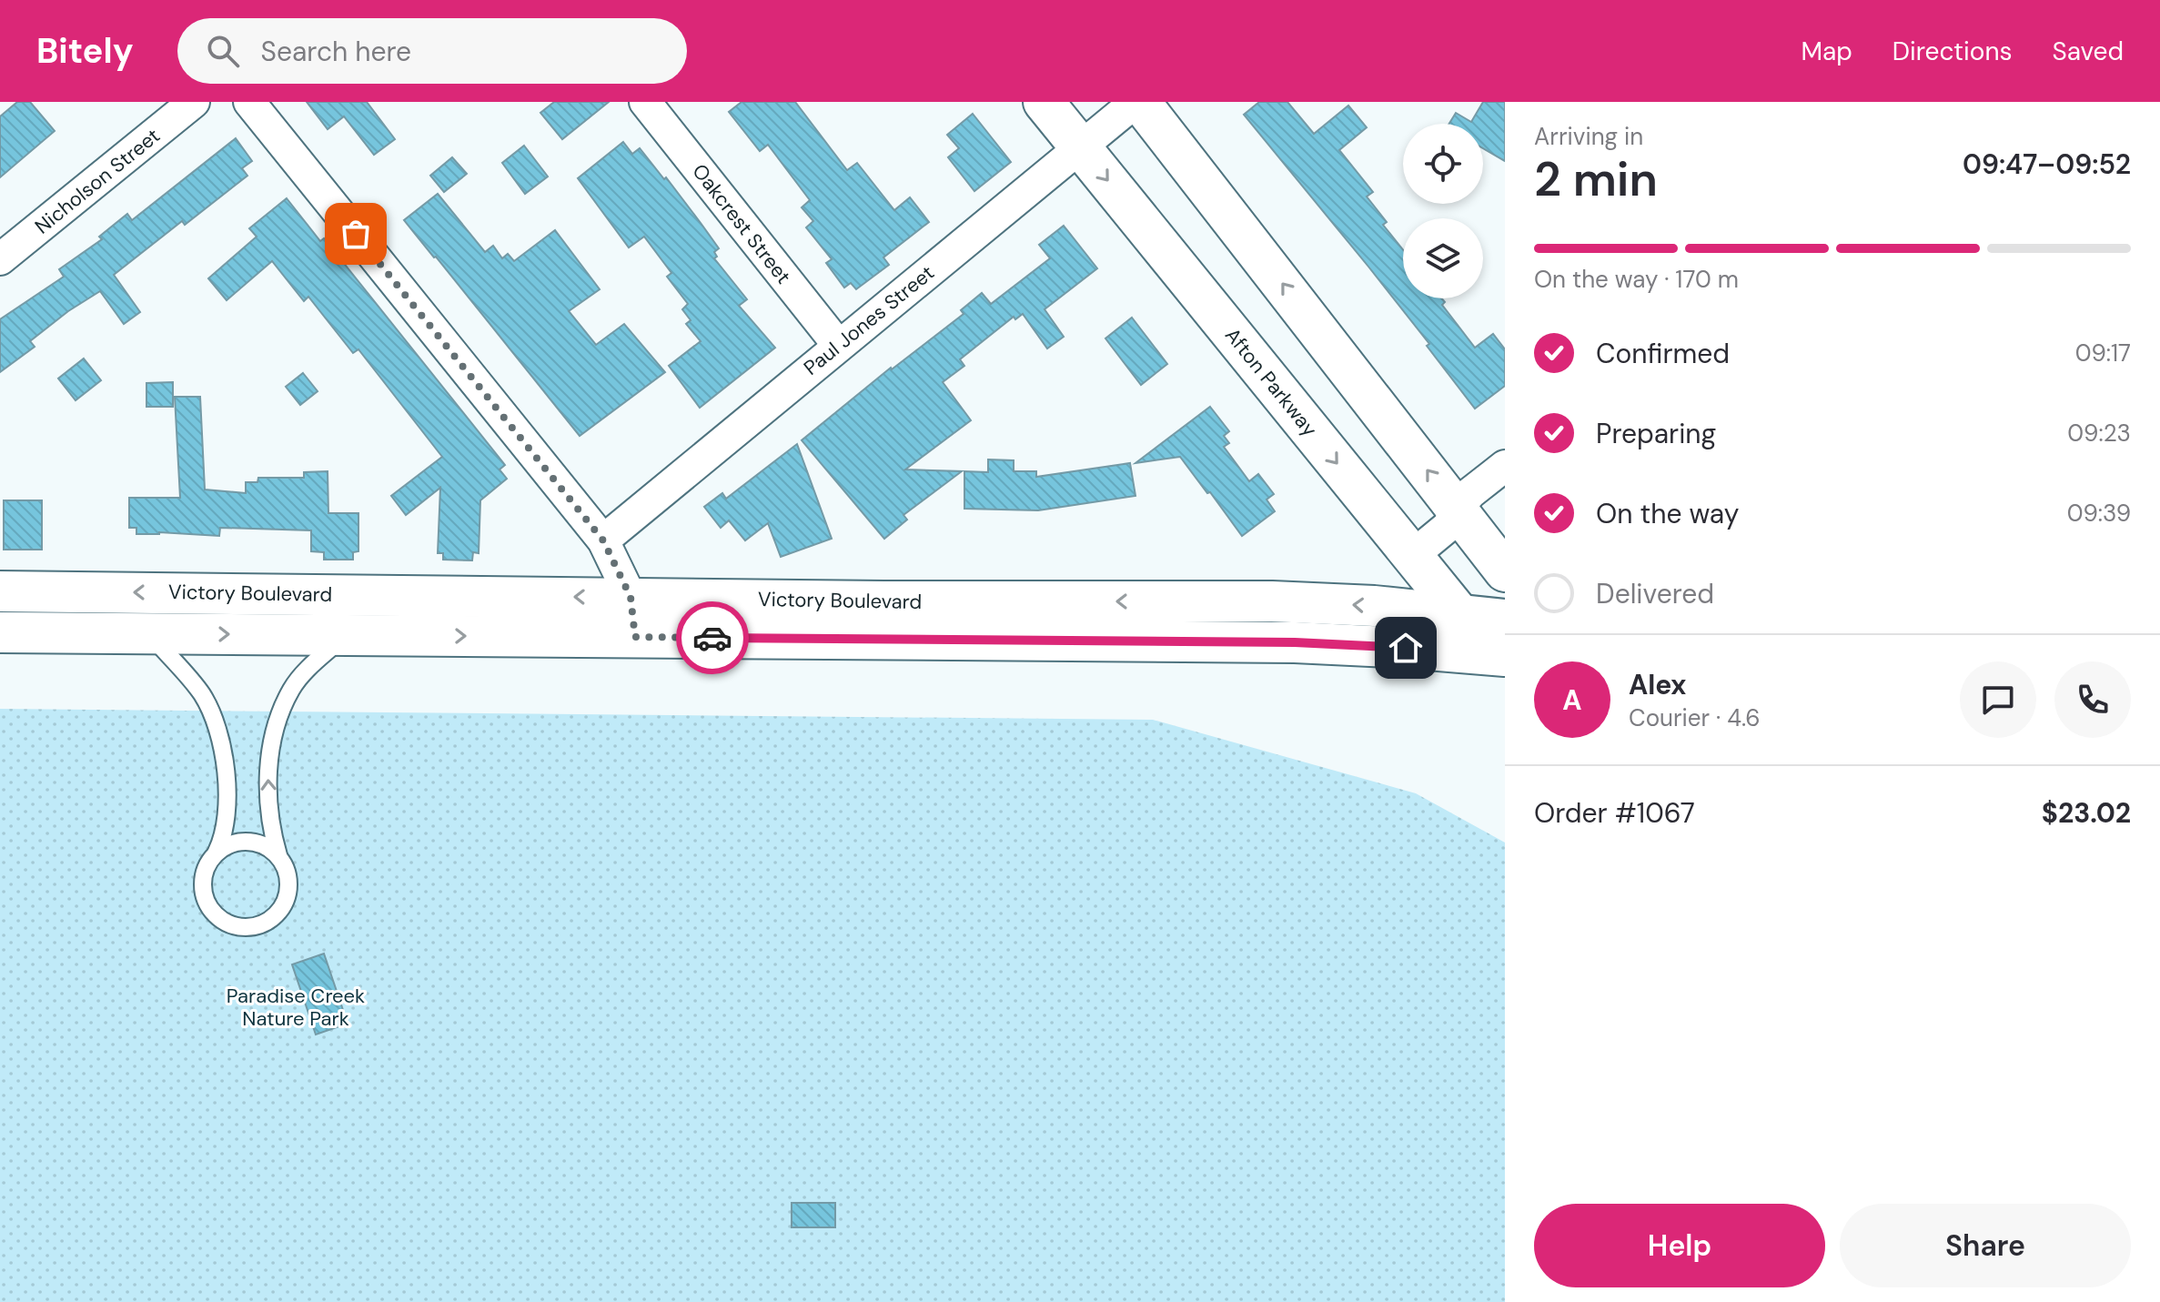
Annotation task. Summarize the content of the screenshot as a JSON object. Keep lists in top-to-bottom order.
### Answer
{
  "streets": {
    "main road": ["Afton Parkway", "Victory Boulevard"],
    "street": ["Nicholson Street", "Oakcrest Street", "Paul Jones Street"]
  },
  "crossings": [
    ["Oakcrest Street", "Paul Jones Street"],
    ["Paul Jones Street", "Afton Parkway"],
    ["Afton Parkway", "Victory Boulevard"]
  ],
  "parks": ["Paradise Creek Nature Park"],
  "page": {
    "header": "Bitely",
    "search": "Search here",
    "nav": ["Map", "Directions", "Saved"],
    "heading": ["2 min", "Arriving in", "09:47–09:52"],
    "panel": [
      "Alex",
      "Courier · 4.6",
      "Order #1067",
      "$23.02"
    ],
    "bar": "On the way · 170 m",
    "list": [
      ["Confirmed", "09:17"],
      ["Preparing", "09:23"],
      ["On the way", "09:39"],
      "Delivered"
    ],
    "round": "A",
    "buttons": ["Help", "Share"]
  }
}
